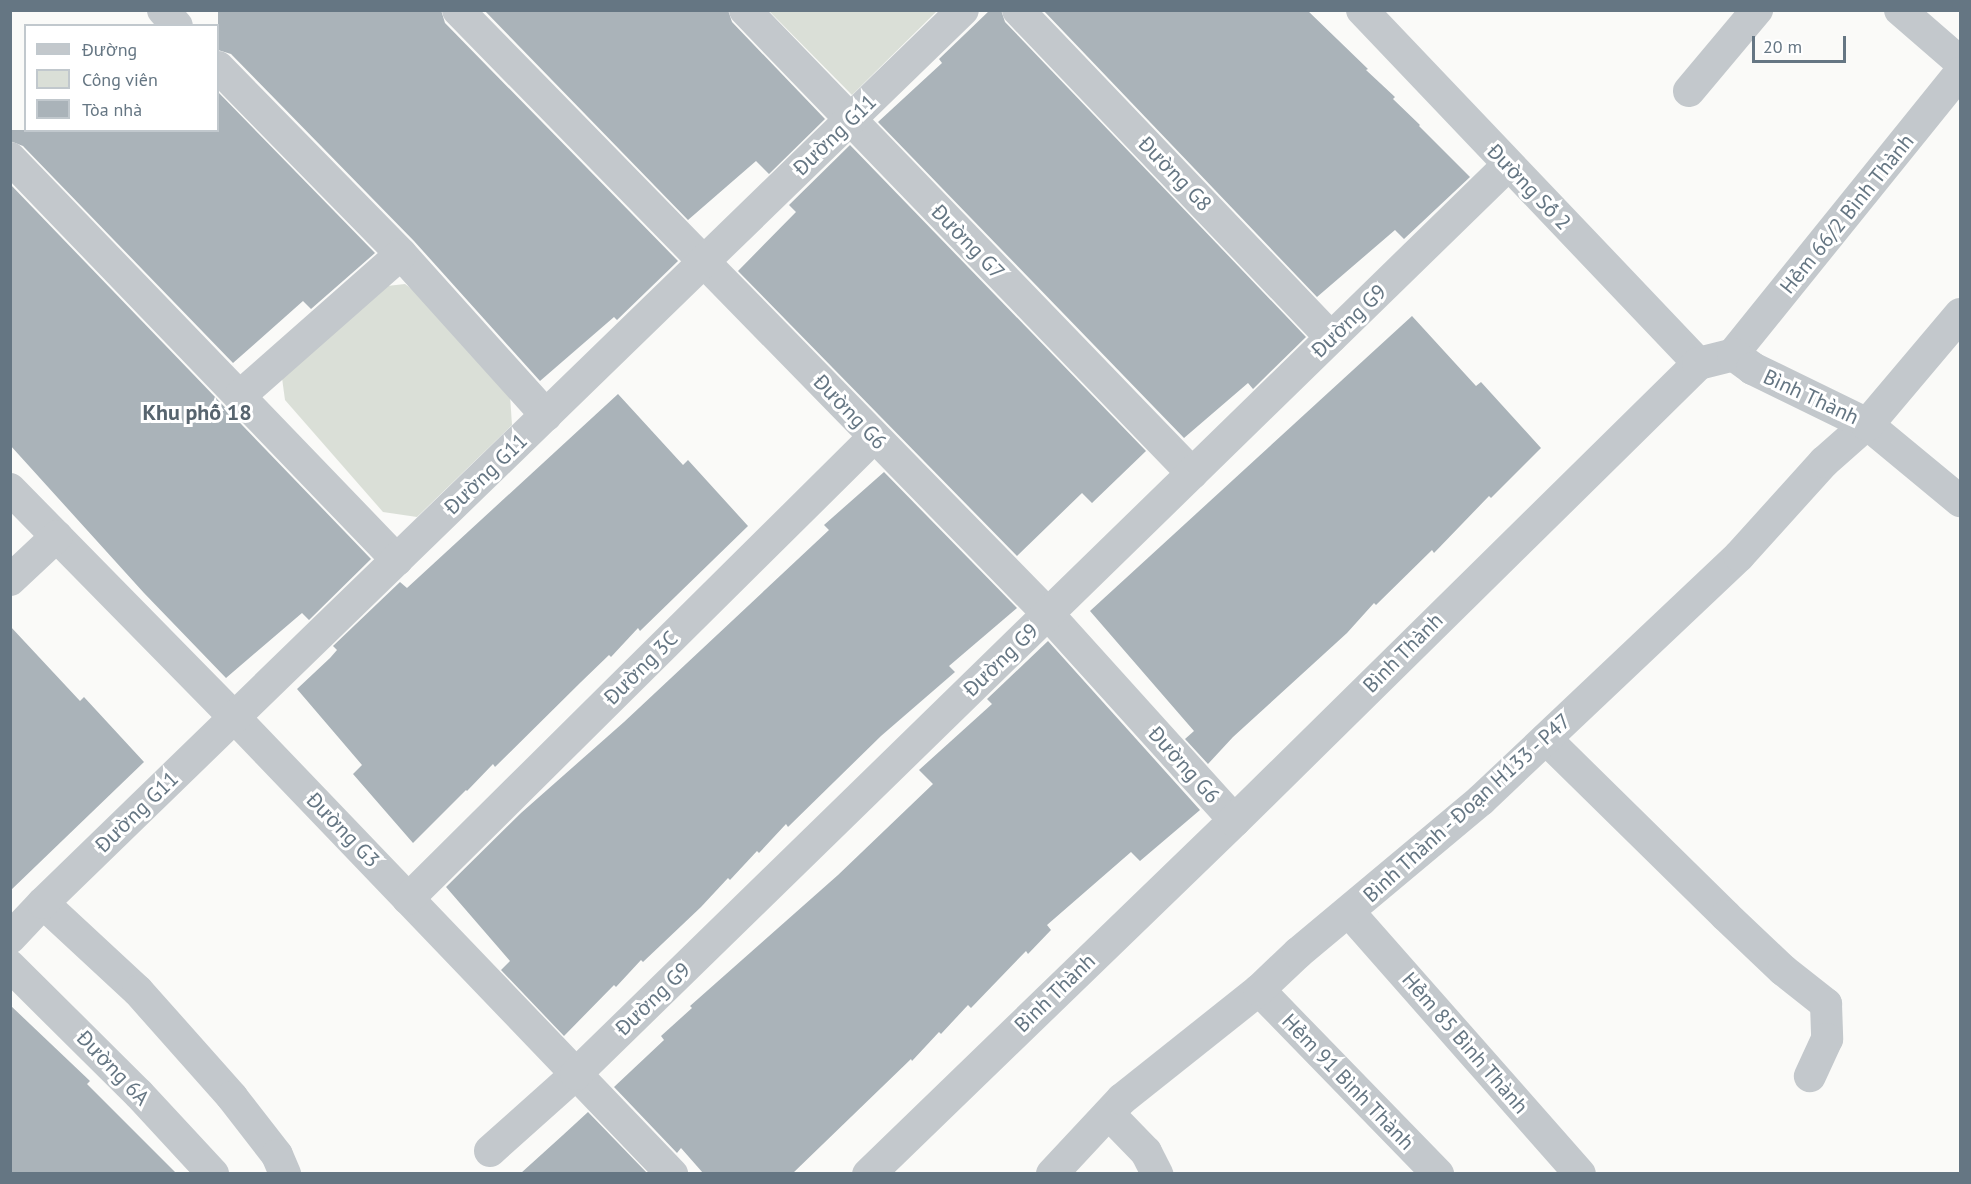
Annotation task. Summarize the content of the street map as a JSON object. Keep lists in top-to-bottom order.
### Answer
{
  "streets": {
    "street": [
      "Đường G11",
      "Đường G8",
      "Đường Số 2",
      "Hẻm 66/2 Bình Thành",
      "Đường G7",
      "Đường G9",
      "Bình Thành",
      "Đường G6",
      "Đường 3C",
      "Bình Thành - Đoạn H133 - P47",
      "Đường G3",
      "Hẻm 85 Bình Thành",
      "Đường 6A",
      "Hẻm 91 Bình Thành"
    ]
  },
  "crossings": [
    ["Đường G11", "Đường G7"],
    ["Đường G11", "Đường G6"],
    ["Đường G11", "Đường G3"],
    ["Đường G8", "Đường G9"],
    ["Đường Số 2", "Đường G9"],
    ["Đường Số 2", "Bình Thành"],
    ["Hẻm 66/2 Bình Thành", "Bình Thành"],
    ["Đường G7", "Đường G9"],
    ["Đường G9", "Đường G6"],
    ["Đường G9", "Đường G3"],
    ["Bình Thành", "Đường G6"],
    ["Bình Thành", "Bình Thành - Đoạn H133 - P47"],
    ["Đường G6", "Đường 3C"],
    ["Đường 3C", "Đường G3"],
    ["Bình Thành - Đoạn H133 - P47", "Hẻm 85 Bình Thành"],
    ["Bình Thành - Đoạn H133 - P47", "Hẻm 91 Bình Thành"]
  ],
  "districts": ["Khu phố 18"],
  "legend": ["Đường", "Công viên", "Tòa nhà"],
  "scale_bar": "20 m"
}
